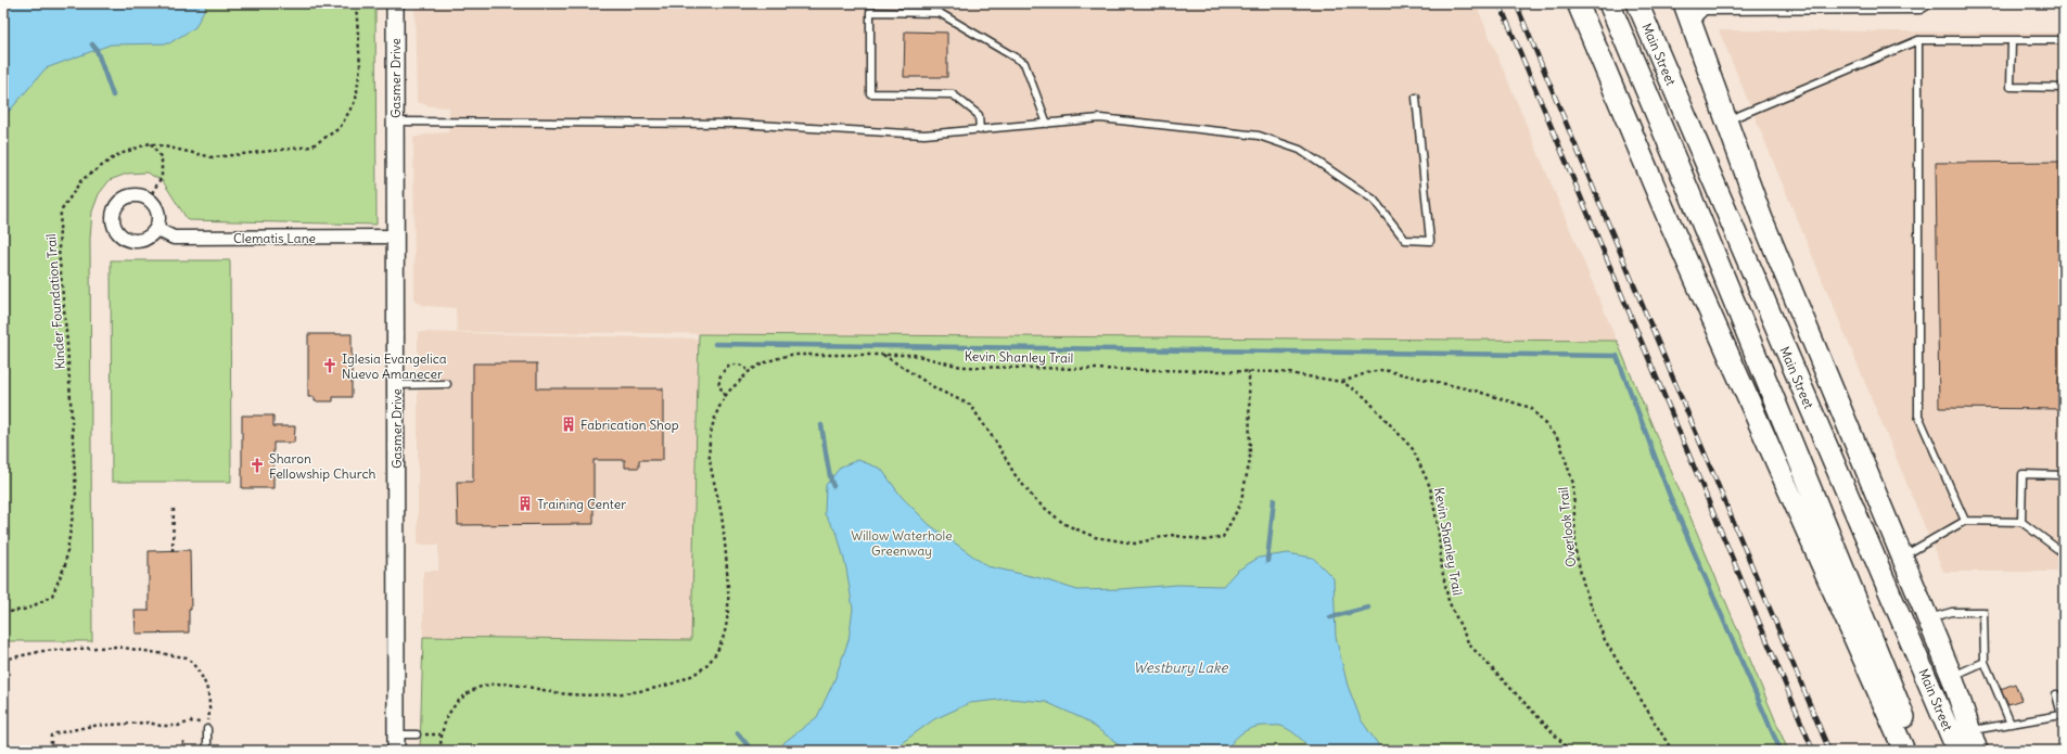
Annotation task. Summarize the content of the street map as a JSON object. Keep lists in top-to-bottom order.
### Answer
{
  "streets": {
    "highway": ["Main Street"],
    "street": ["Gasmer Drive", "Clematis Lane"],
    "path": ["Kinder Foundation Trail", "Kevin Shanley Trail", "Overlook Trail"]
  },
  "crossings": [
    ["Gasmer Drive", "Clematis Lane"],
    ["Kevin Shanley Trail", "Overlook Trail"]
  ],
  "water": ["Westbury Lake"],
  "parks": ["Willow Waterhole Greenway"],
  "places": {
    "church": ["Iglesia Evangelica Nuevo Amanecer", "Sharon Fellowship Church"],
    "building": ["Fabrication Shop", "Training Center"]
  }
}
